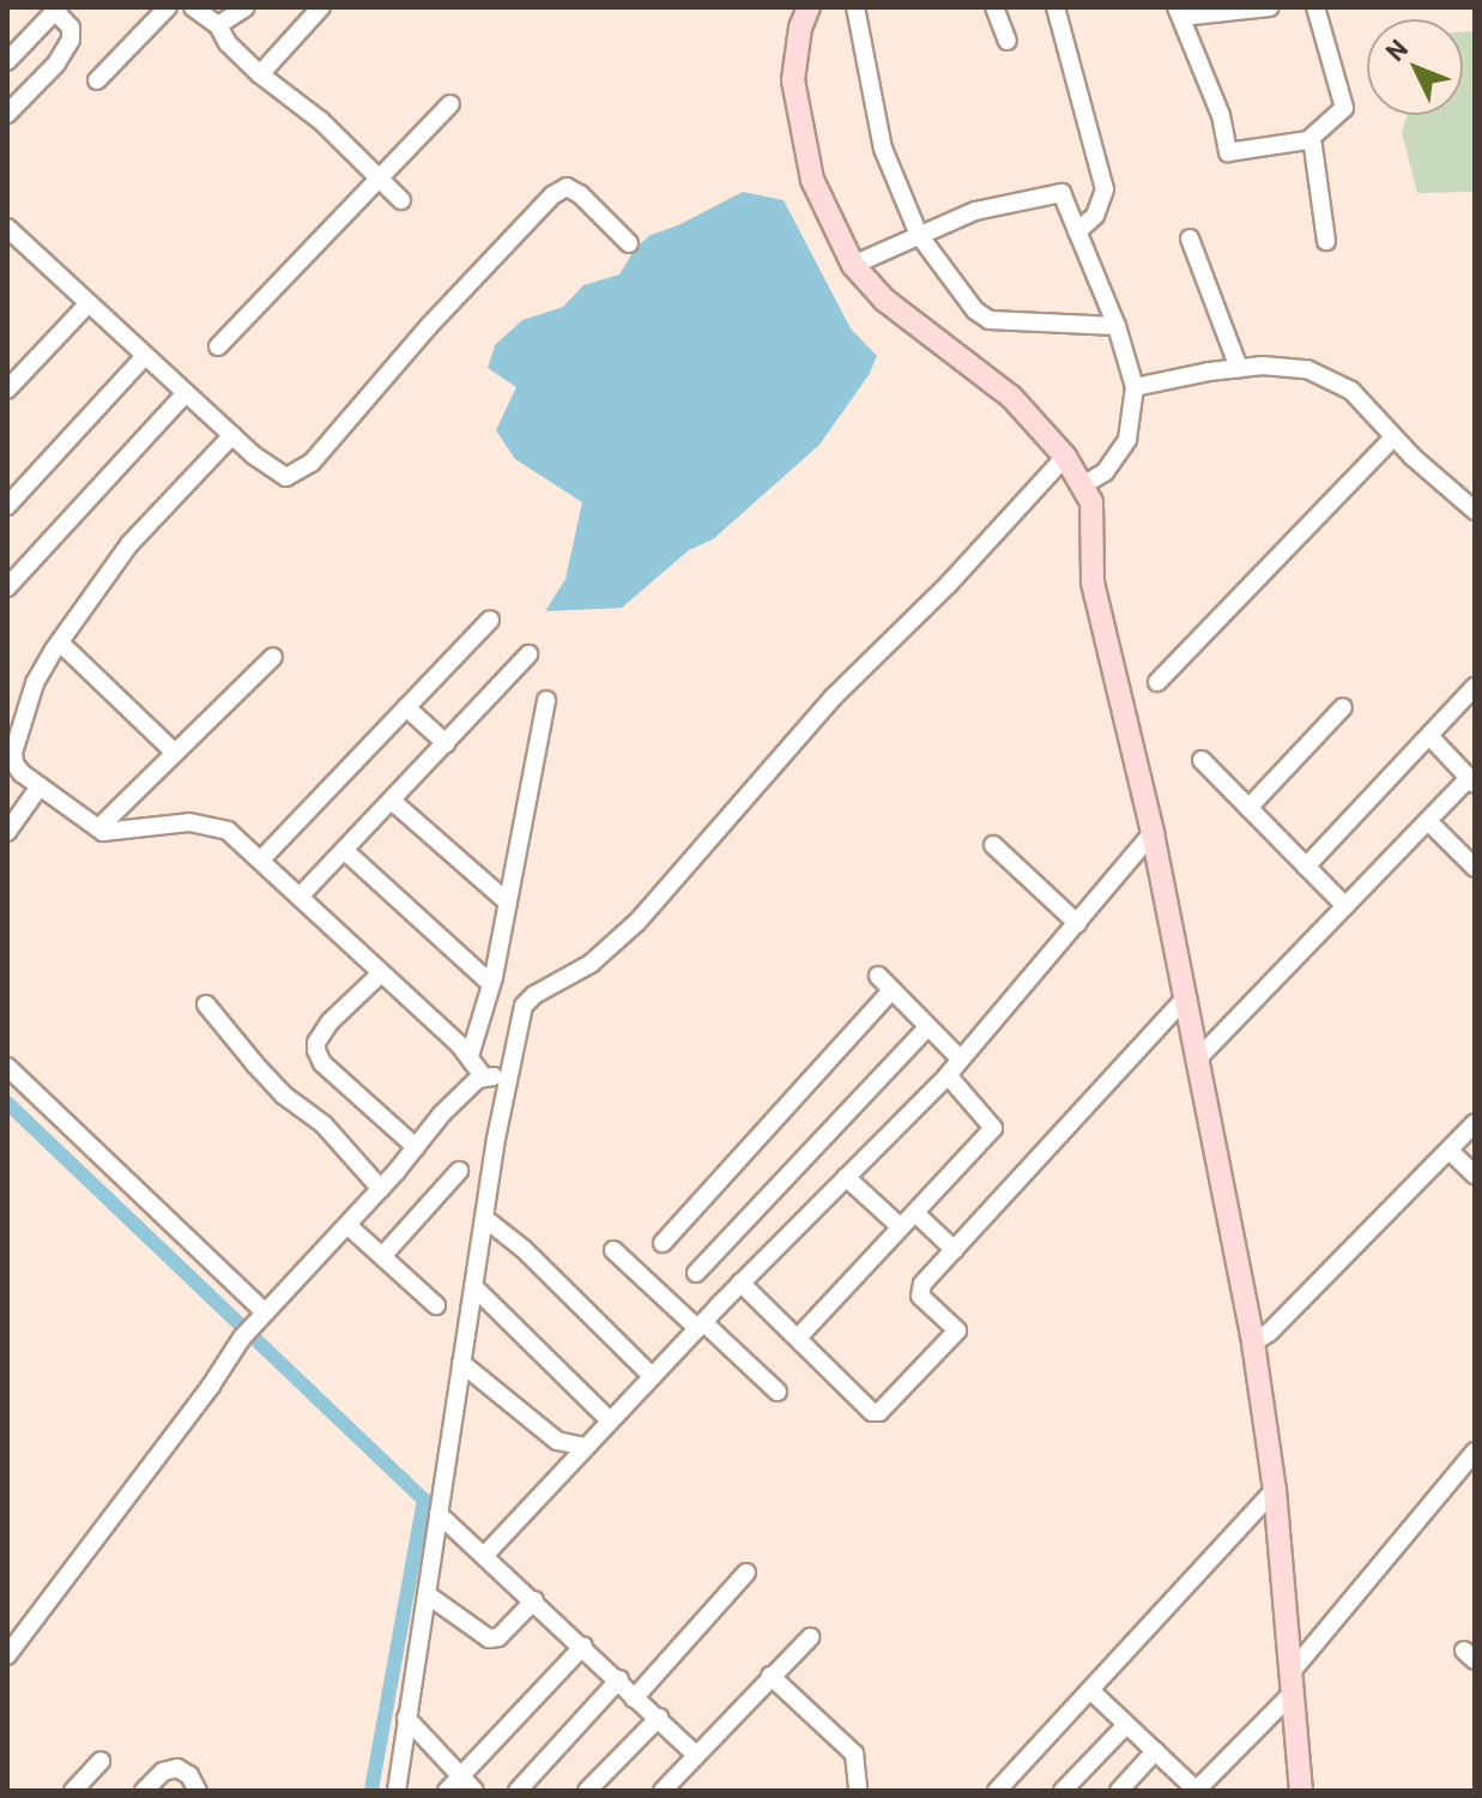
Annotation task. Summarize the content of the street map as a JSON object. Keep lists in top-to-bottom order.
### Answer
{
  "north": "top left"
}
